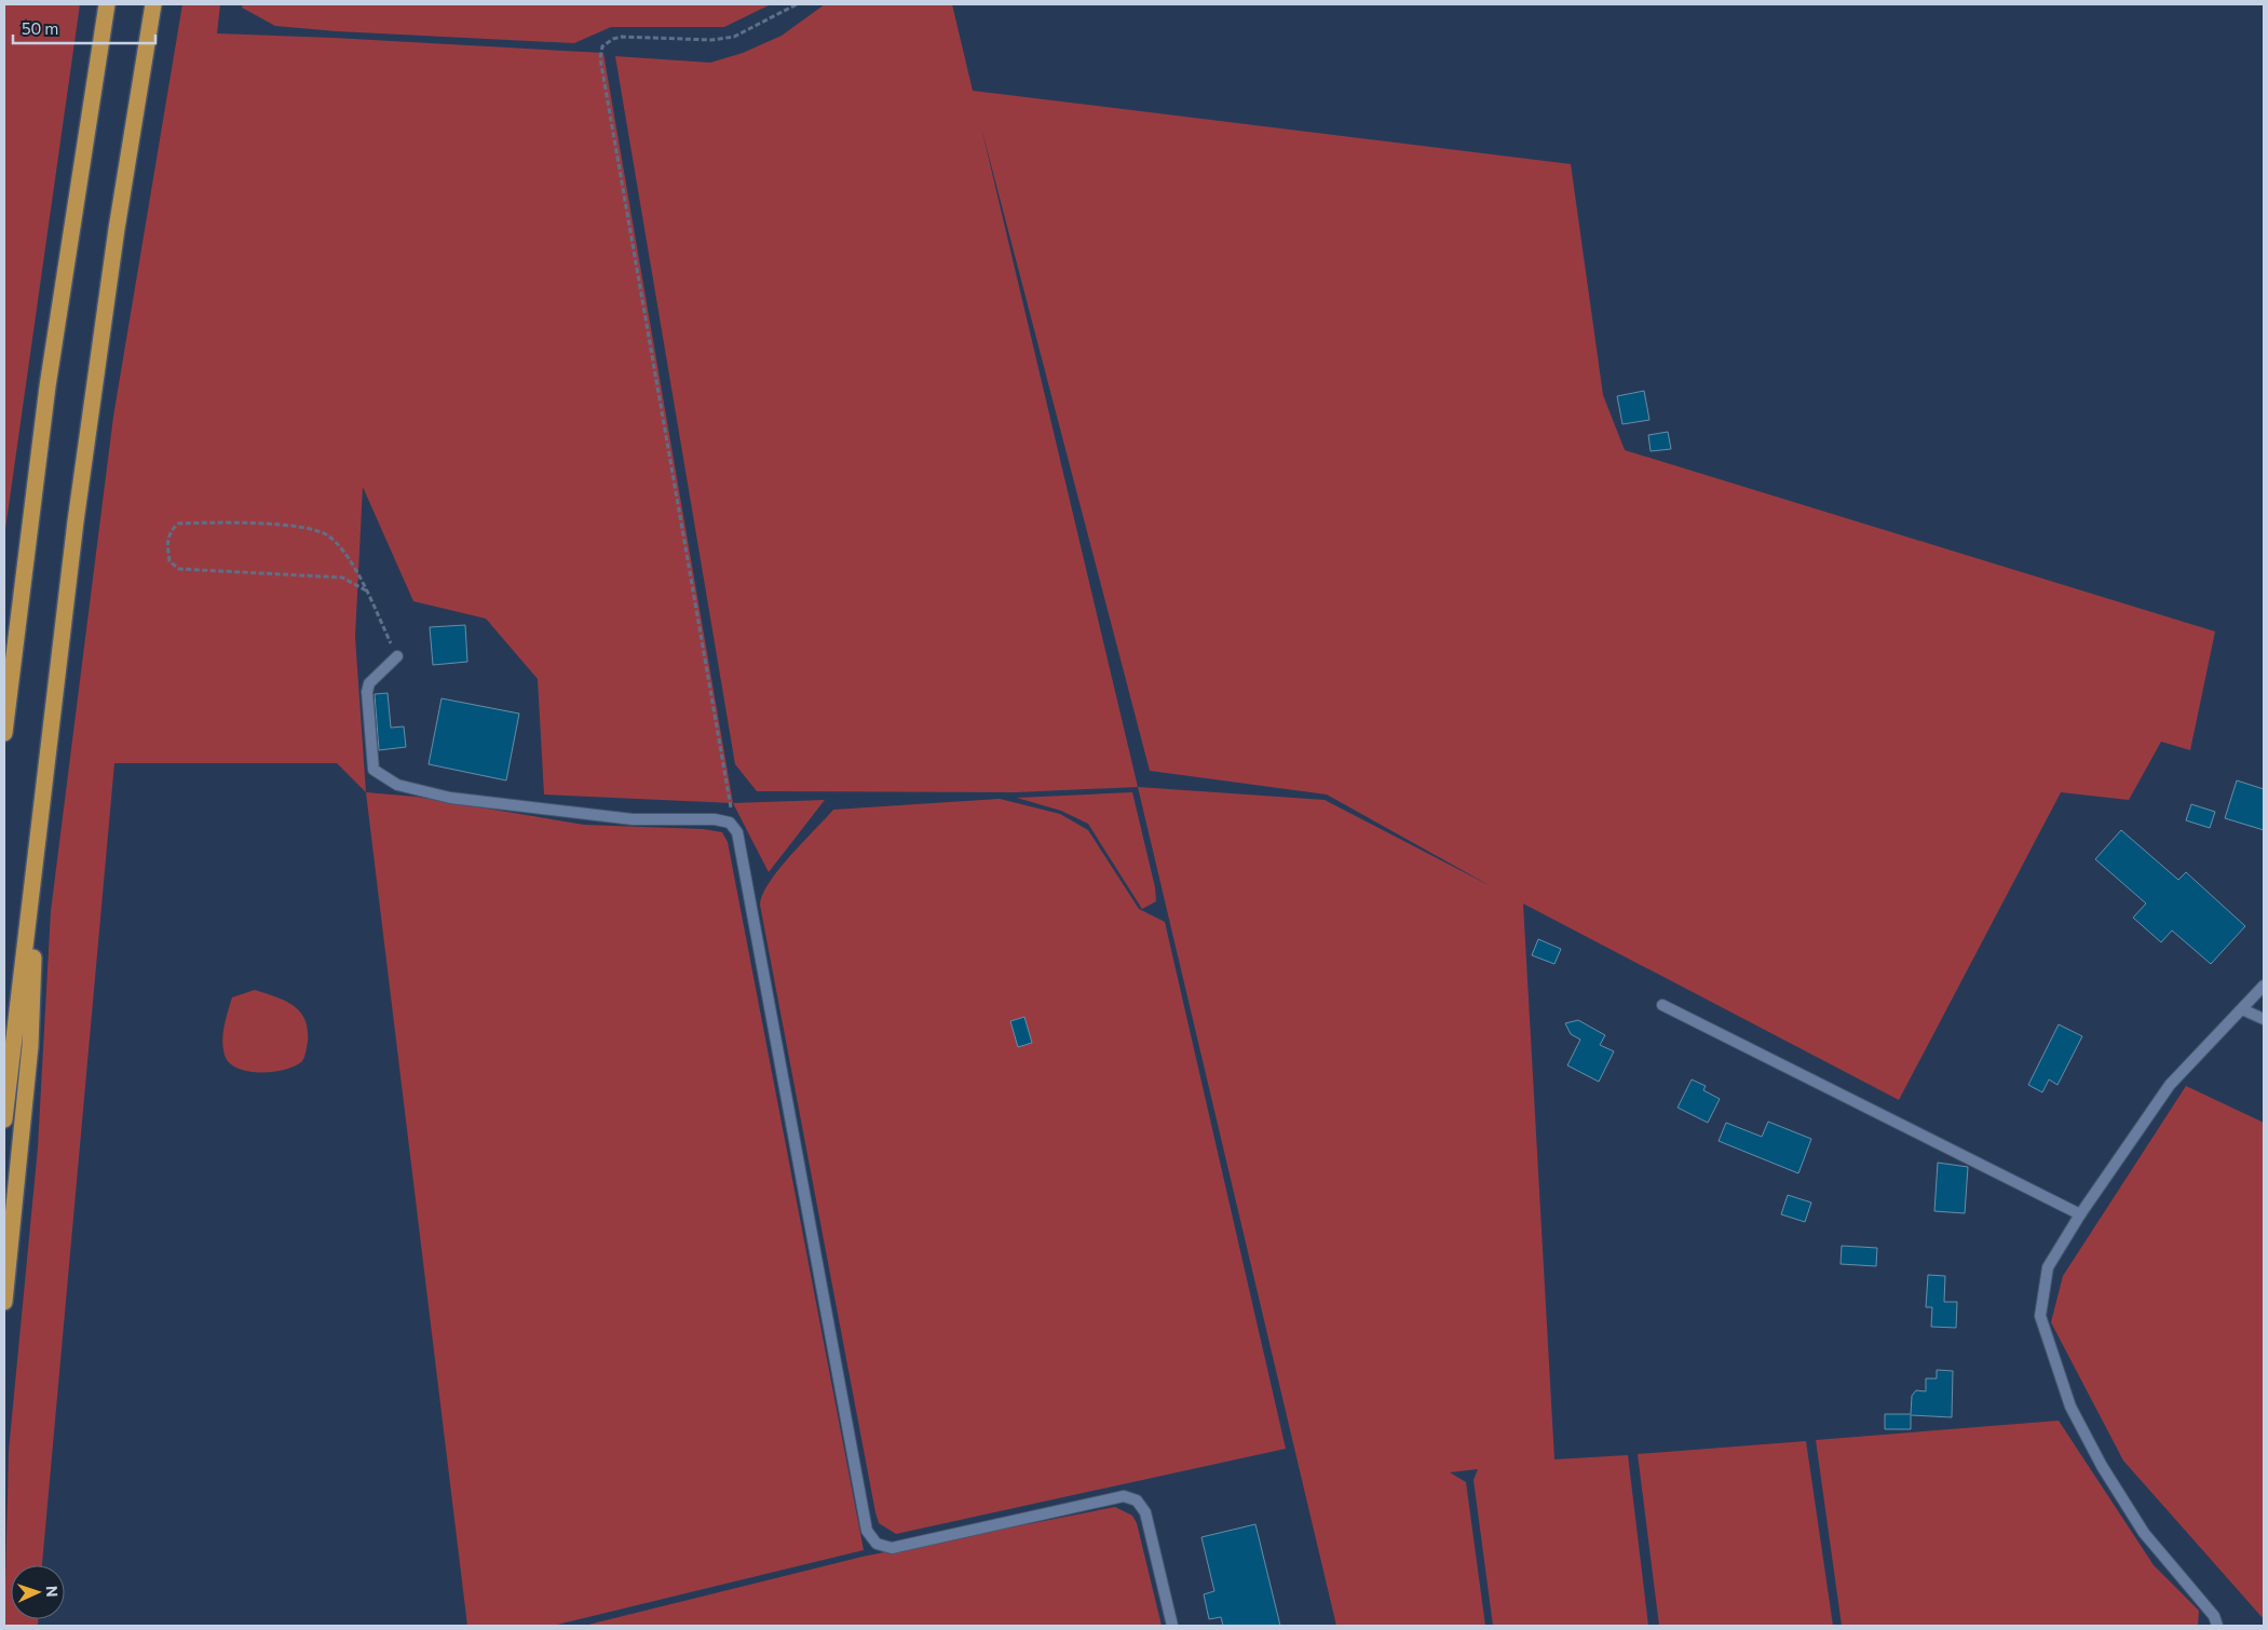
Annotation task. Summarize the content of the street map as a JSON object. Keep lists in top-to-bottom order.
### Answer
{
  "scale_bar": "50 m",
  "north": "right"
}
